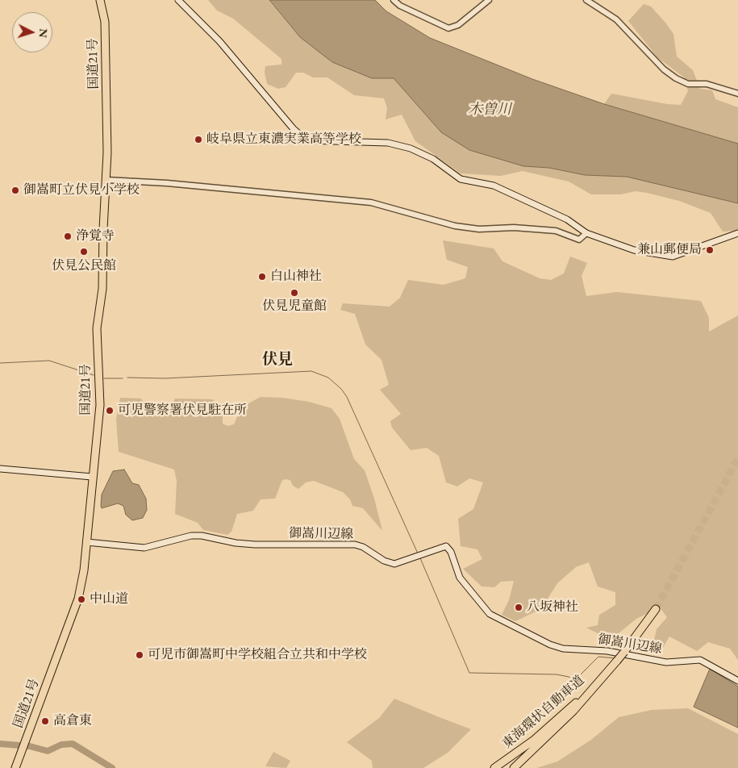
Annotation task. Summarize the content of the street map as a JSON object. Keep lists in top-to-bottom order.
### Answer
{
  "streets": {
    "highway": ["国道21号", "東海環状自動車道"],
    "main road": ["御嵩川辺線"]
  },
  "crossings": [
    ["国道21号", "御嵩川辺線"]
  ],
  "districts": ["伏見"],
  "water": ["木曽川"],
  "places": [
    "岐阜県立東濃実業高等学校",
    "御嵩町立伏見小学校",
    "浄覚寺",
    "兼山郵便局",
    "伏見公民館",
    "白山神社",
    "伏見児童館",
    "可児警察署伏見駐在所",
    "中山道",
    "八坂神社",
    "可児市御嵩町中学校組合立共和中学校",
    "高倉東"
  ],
  "north": "right"
}
